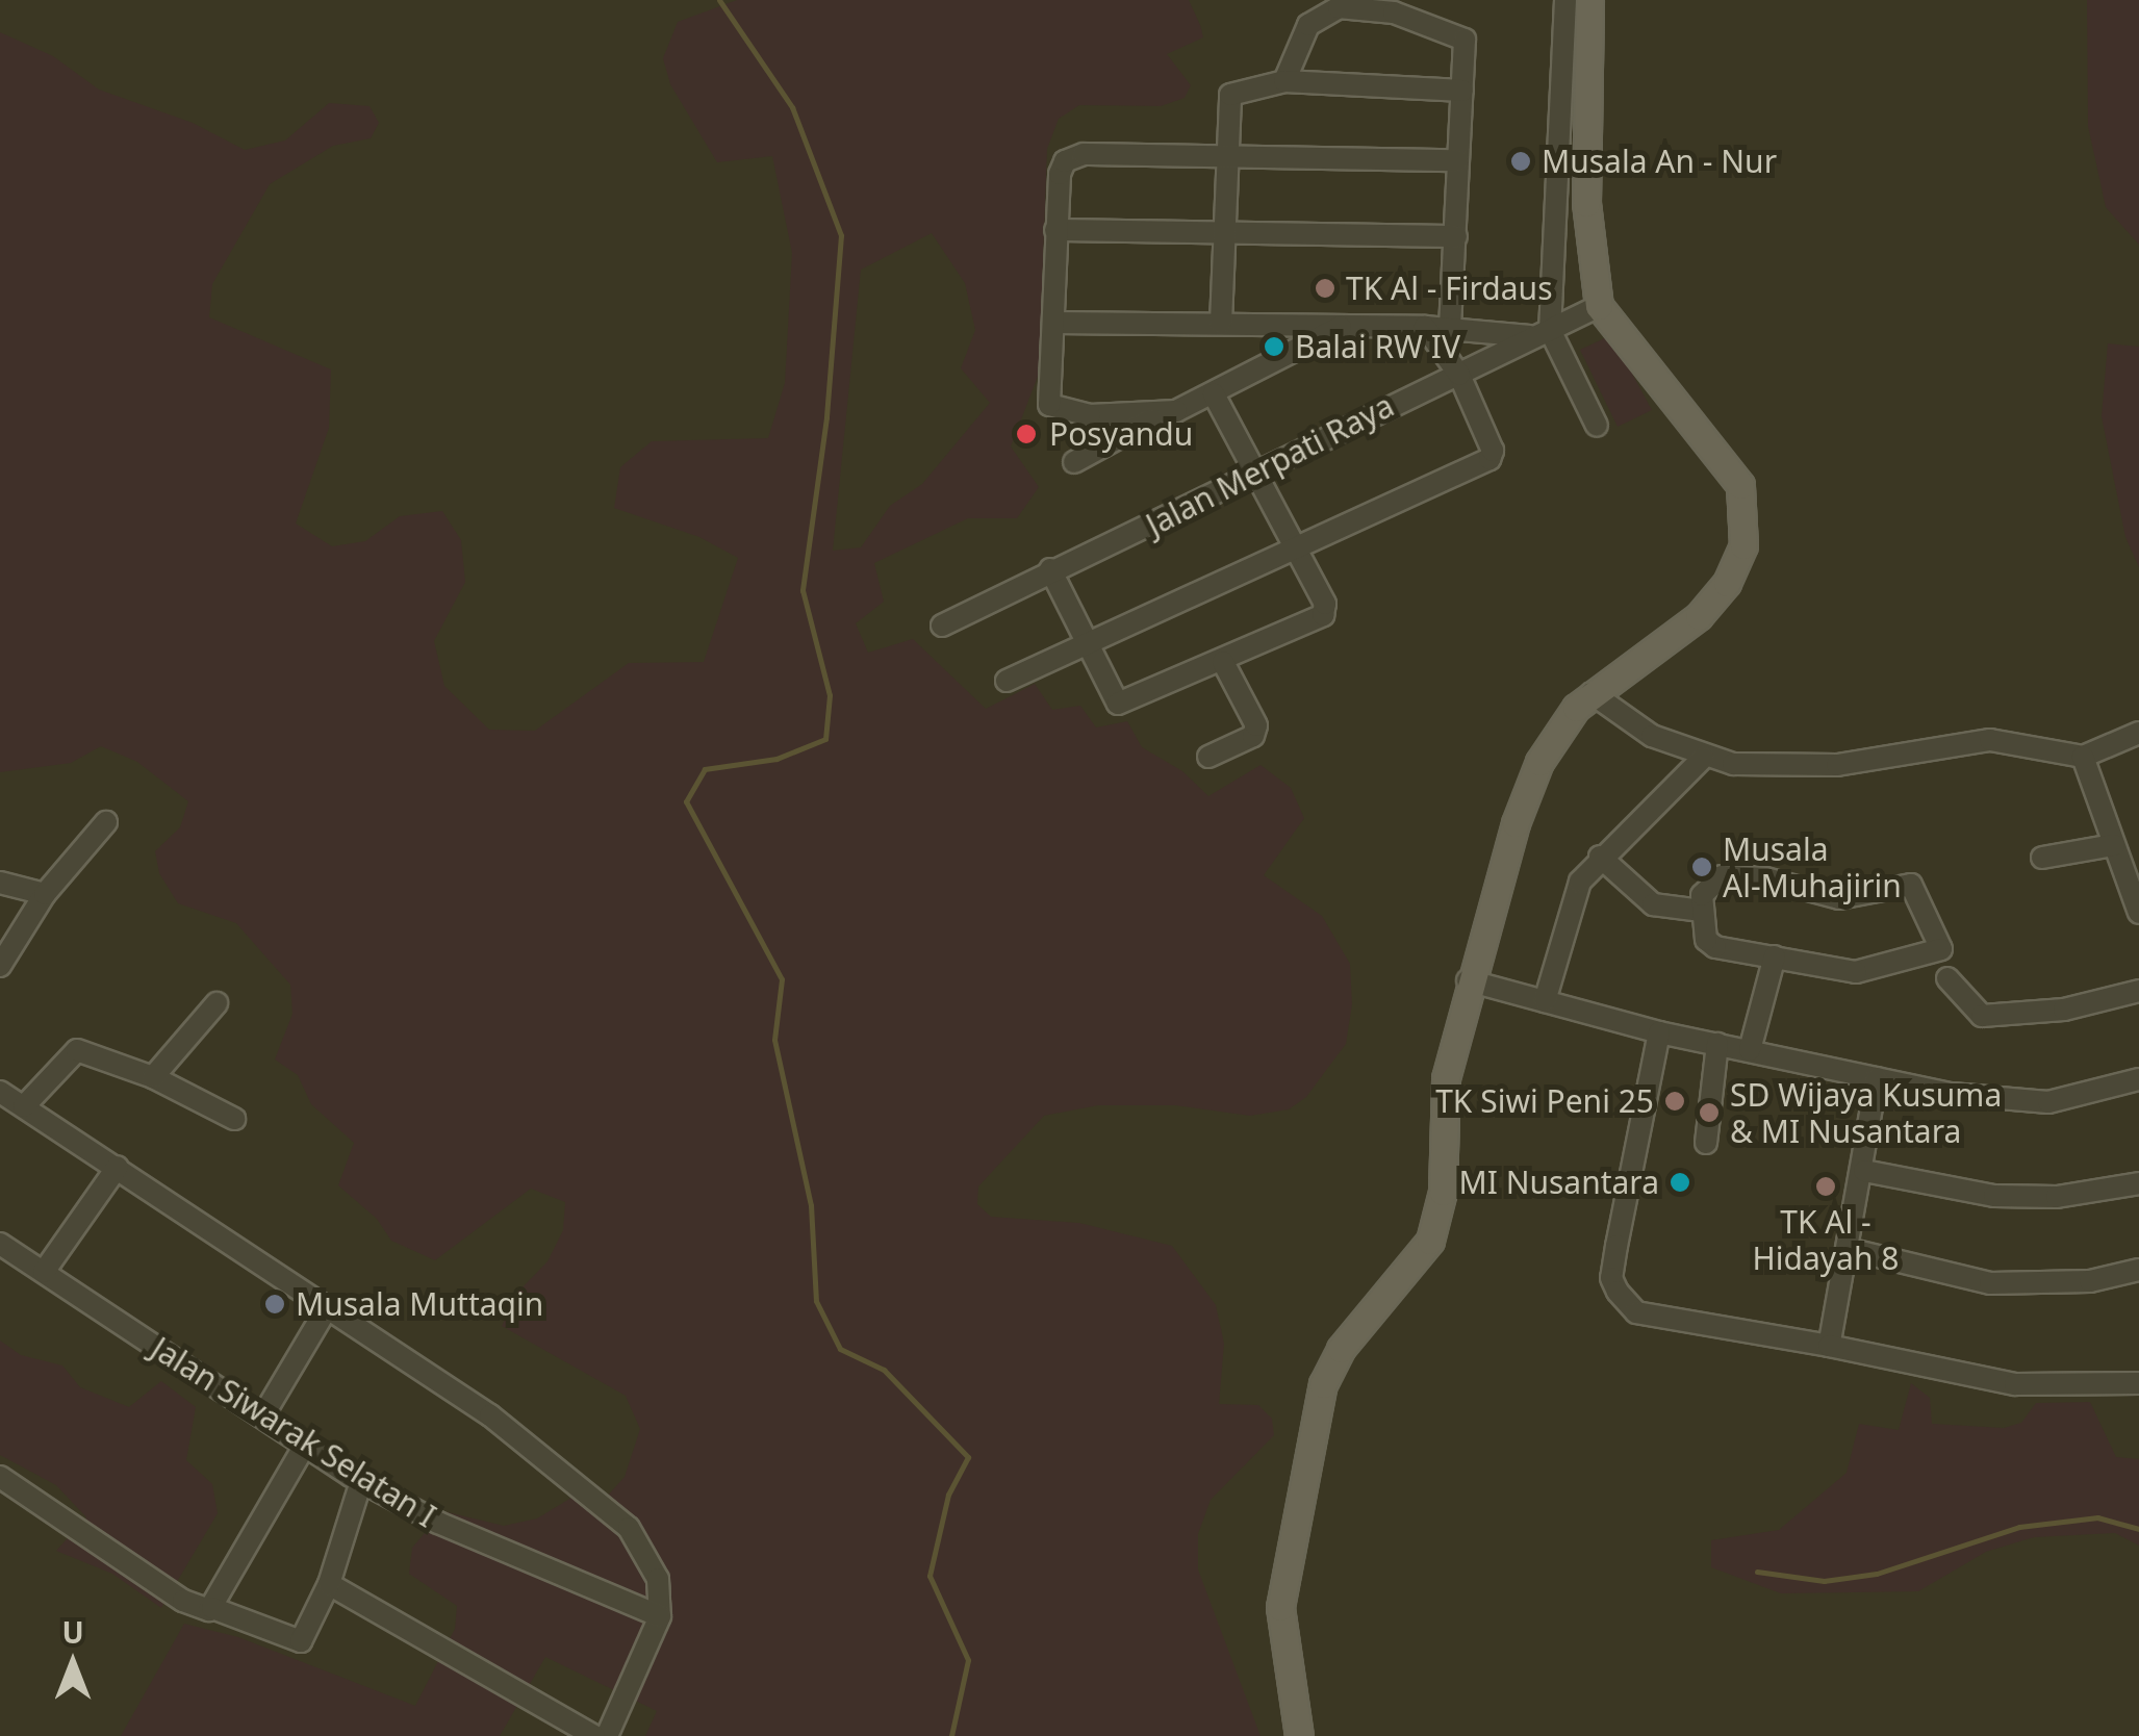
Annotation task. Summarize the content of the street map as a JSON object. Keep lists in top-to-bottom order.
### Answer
{
  "streets": {
    "street": ["Jalan Merpati Raya", "Jalan Siwarak Selatan I"]
  },
  "places": [
    "Musala An - Nur",
    "TK Al - Firdaus",
    "Balai RW IV",
    "Posyandu",
    "Musala Al-Muhajirin",
    "TK Siwi Peni 25",
    "SD Wijaya Kusuma & MI Nusantara",
    "MI Nusantara",
    "TK Al - Hidayah 8",
    "Musala Muttaqin"
  ],
  "north": "top"
}
